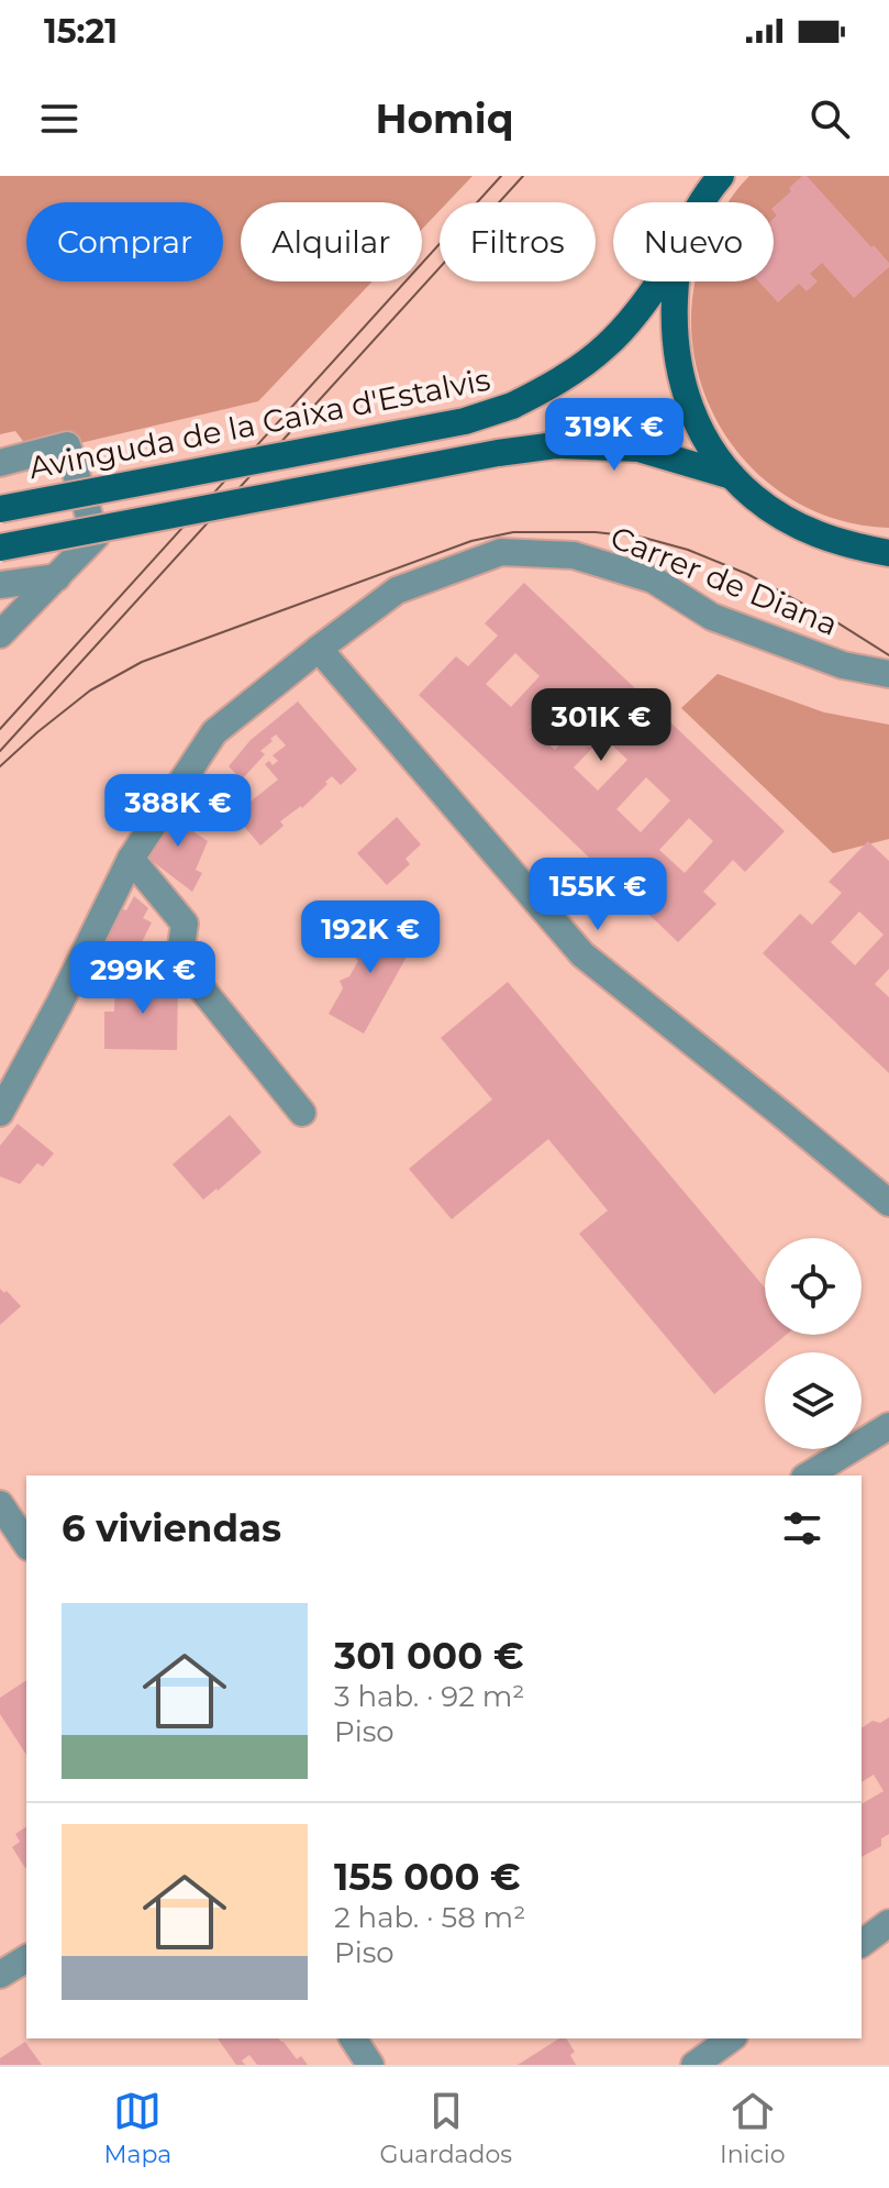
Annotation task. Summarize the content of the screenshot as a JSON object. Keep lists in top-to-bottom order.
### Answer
{
  "streets": {
    "main road": ["Avinguda de la Caixa d'Estalvis"],
    "street": ["Carrer de Diana"]
  },
  "page": {
    "status": "15:21",
    "header": "Homiq",
    "chip": [
      "Comprar",
      "Alquilar",
      "Filtros",
      "Nuevo"
    ],
    "price": [
      "319K €",
      "301K €",
      "388K €",
      "155K €",
      "192K €",
      "299K €"
    ],
    "heading": "6 viviendas",
    "list": [
      {
        "name": "301 000 €",
        "note": "3 hab. · 92 m² · Piso"
      },
      {
        "name": "155 000 €",
        "note": "2 hab. · 58 m² · Piso"
      }
    ],
    "tabs": ["Mapa", "Guardados", "Inicio"]
  }
}
